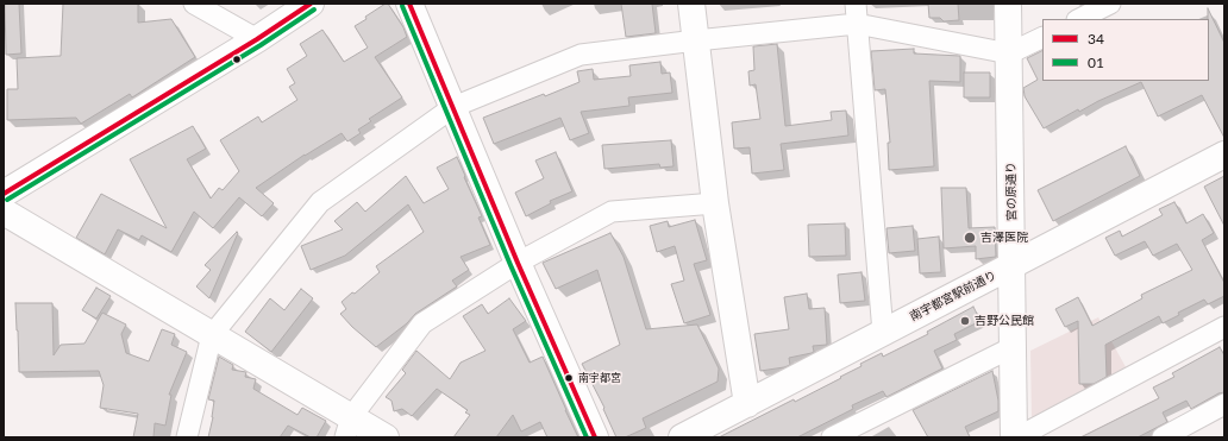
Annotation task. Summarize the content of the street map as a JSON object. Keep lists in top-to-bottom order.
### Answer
{
  "streets": {
    "street": ["宮の原通り", "南宇都宮駅前通り"]
  },
  "crossings": [
    ["宮の原通り", "南宇都宮駅前通り"]
  ],
  "places": ["吉澤医院", "吉野公民館", "南宇都宮"],
  "lines": ["transit line 34", "transit line 01"],
  "legend": ["34", "01"]
}
